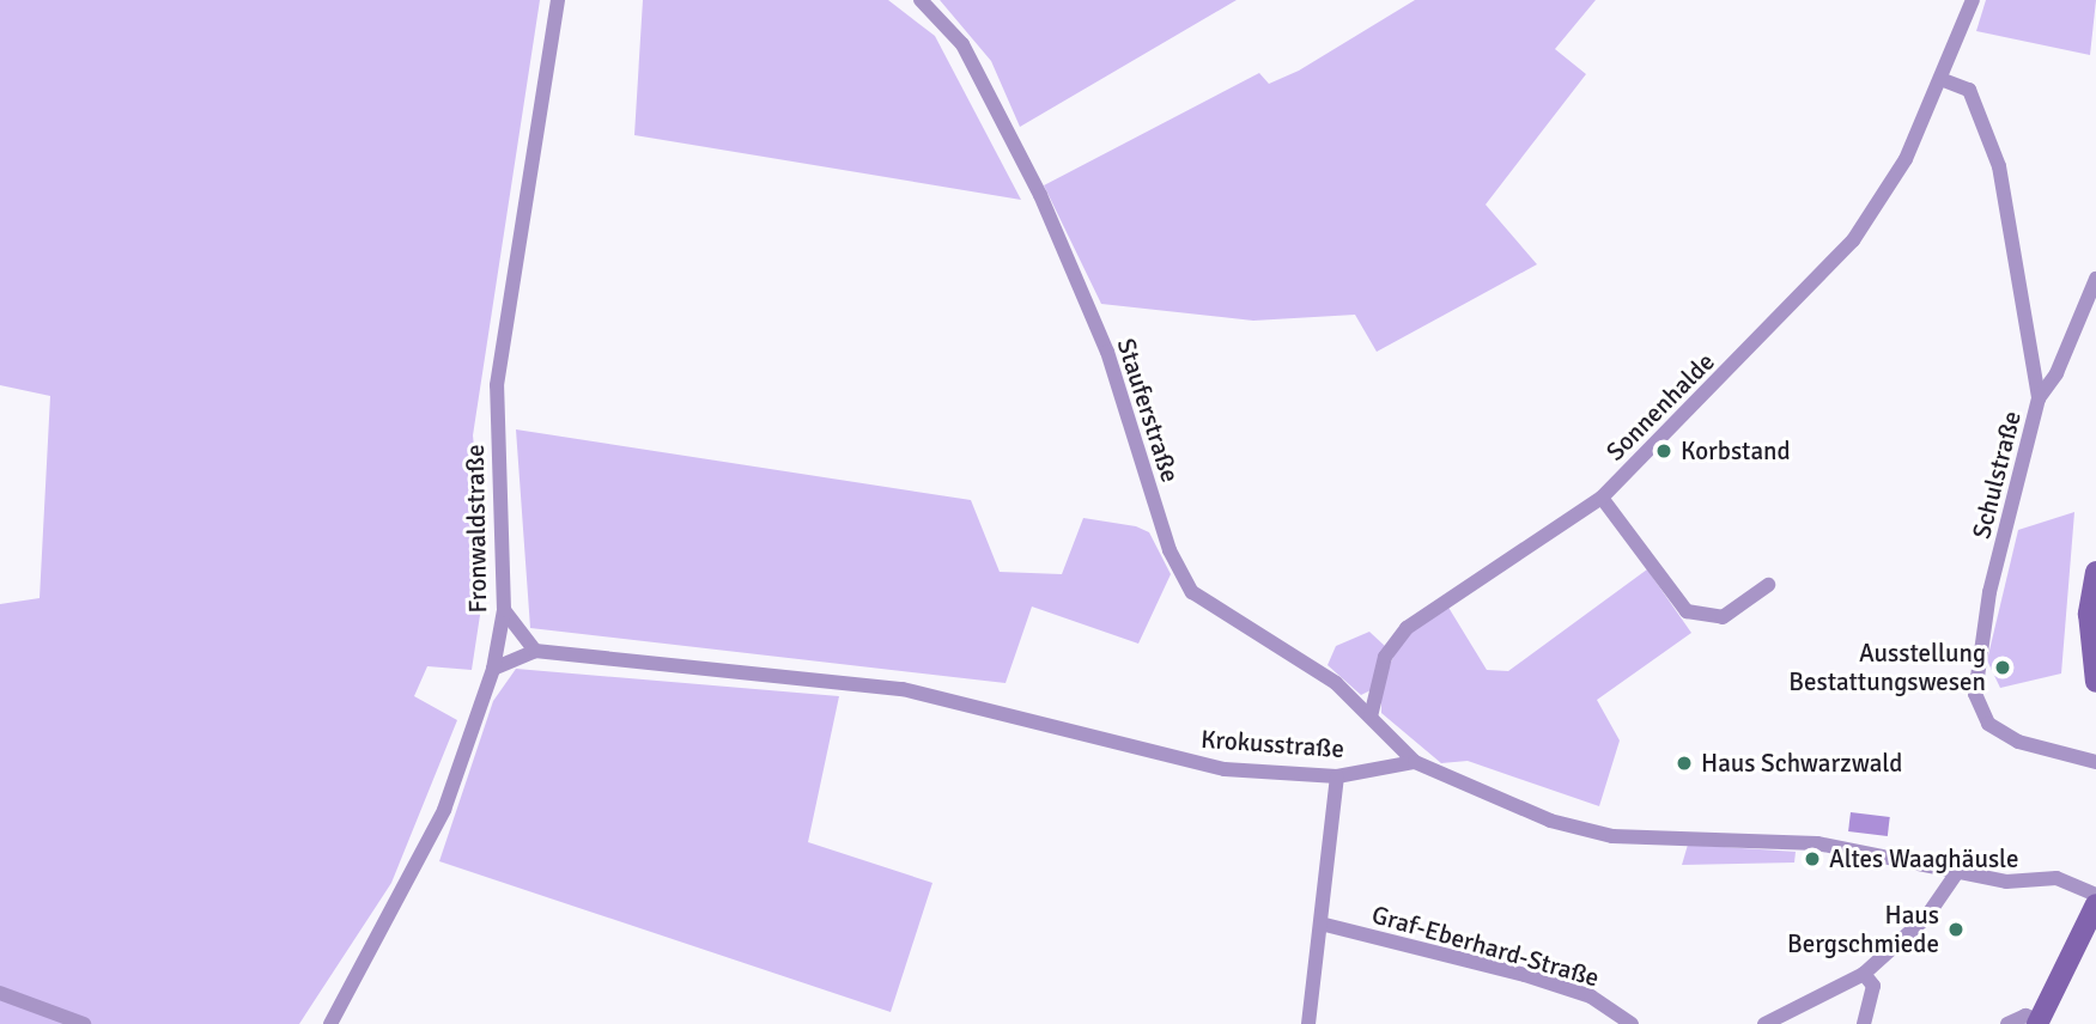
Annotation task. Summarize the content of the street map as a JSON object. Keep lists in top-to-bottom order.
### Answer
{
  "streets": {
    "street": [
      "Sonnenhalde",
      "Stauferstraße",
      "Schulstraße",
      "Fronwaldstraße",
      "Krokusstraße",
      "Graf-Eberhard-Straße"
    ]
  },
  "crossings": [
    ["Sonnenhalde", "Stauferstraße"],
    ["Sonnenhalde", "Schulstraße"],
    ["Stauferstraße", "Krokusstraße"],
    ["Fronwaldstraße", "Krokusstraße"]
  ],
  "places": [
    "Korbstand",
    "Ausstellung Bestattungswesen",
    "Haus Schwarzwald",
    "Altes Waaghäusle",
    "Haus Bergschmiede"
  ]
}
